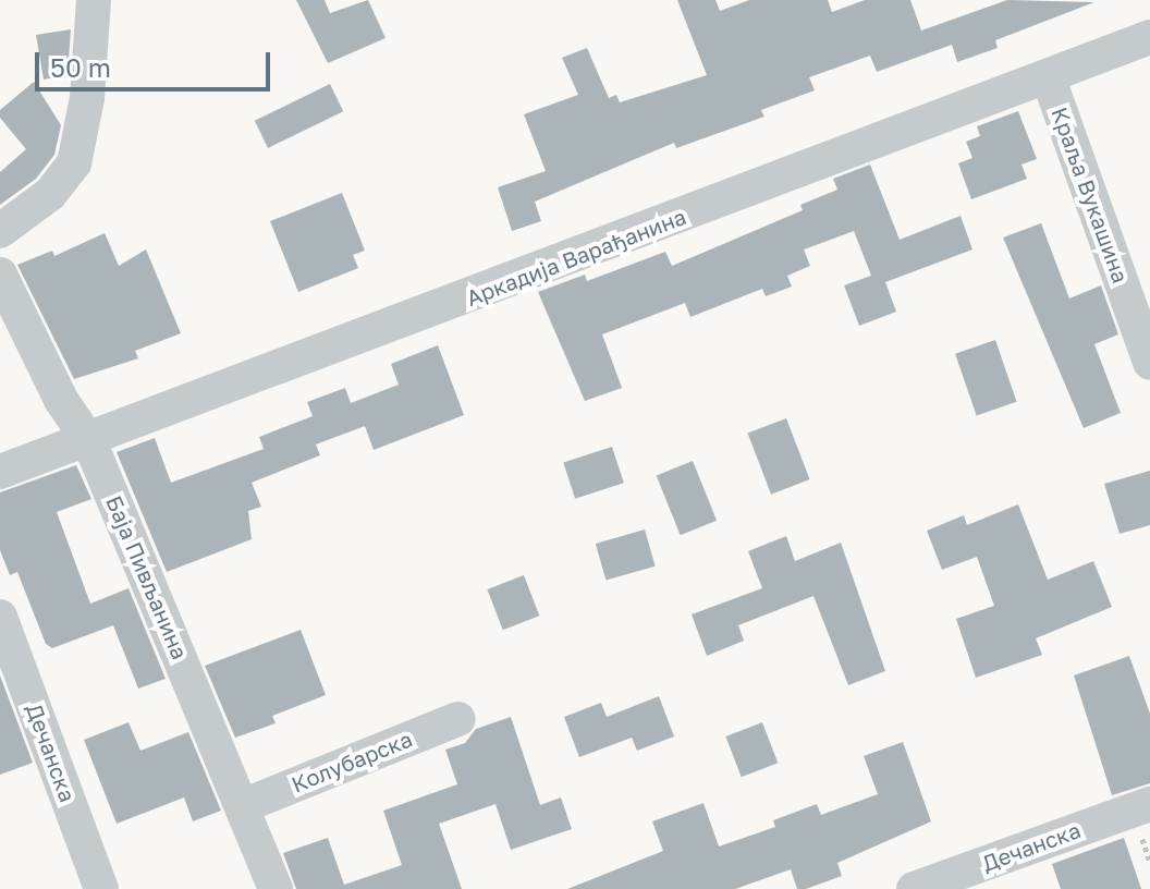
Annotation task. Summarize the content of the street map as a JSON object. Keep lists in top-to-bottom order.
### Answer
{
  "streets": {
    "street": [
      "Краља Вукашина",
      "Аркадија Варађанина",
      "Баја Пивљанина",
      "Дечанска",
      "Колубарска"
    ]
  },
  "crossings": [
    ["Краља Вукашина", "Аркадија Варађанина"],
    ["Аркадија Варађанина", "Баја Пивљанина"],
    ["Баја Пивљанина", "Колубарска"]
  ],
  "scale_bar": "50 m"
}
